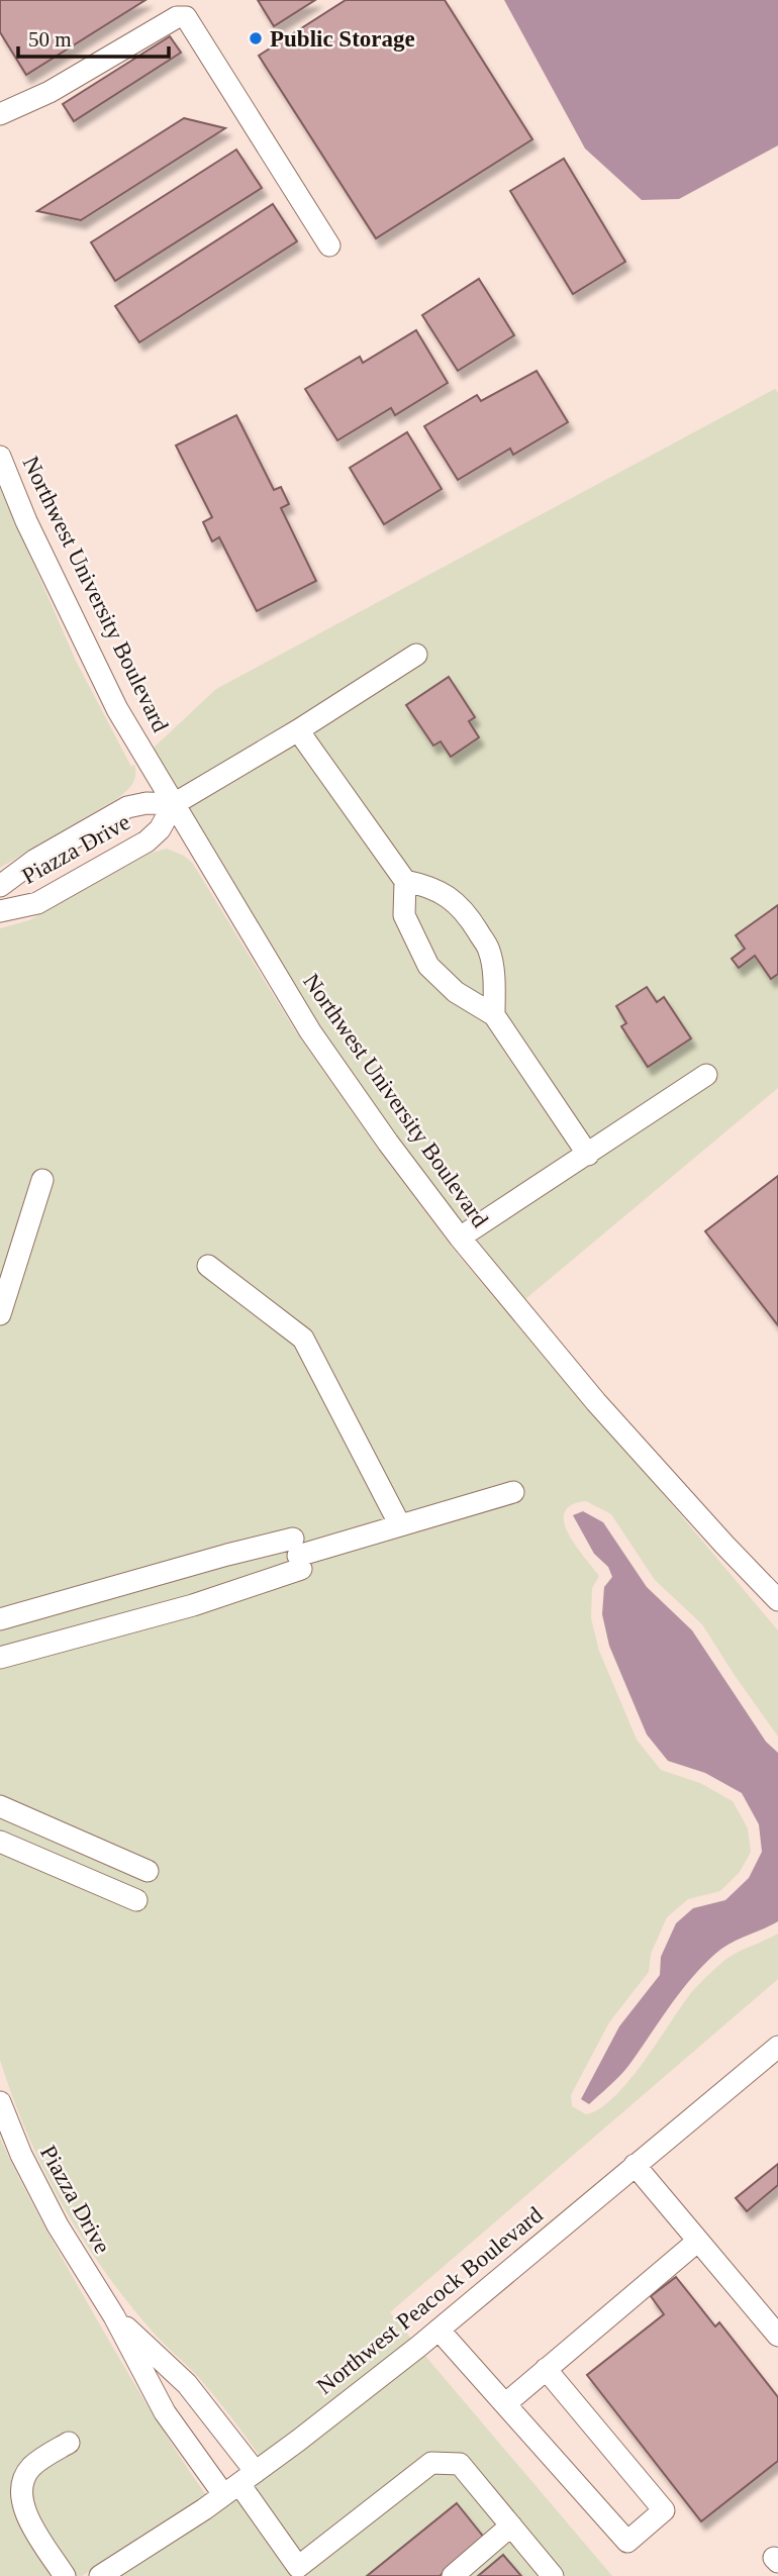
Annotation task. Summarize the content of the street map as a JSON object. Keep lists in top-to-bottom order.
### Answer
{
  "streets": {
    "street": ["Northwest University Boulevard", "Piazza Drive", "Northwest Peacock Boulevard"]
  },
  "crossings": [
    ["Northwest University Boulevard", "Piazza Drive"],
    ["Piazza Drive", "Northwest Peacock Boulevard"]
  ],
  "places": ["Public Storage"],
  "scale_bar": "50 m"
}
